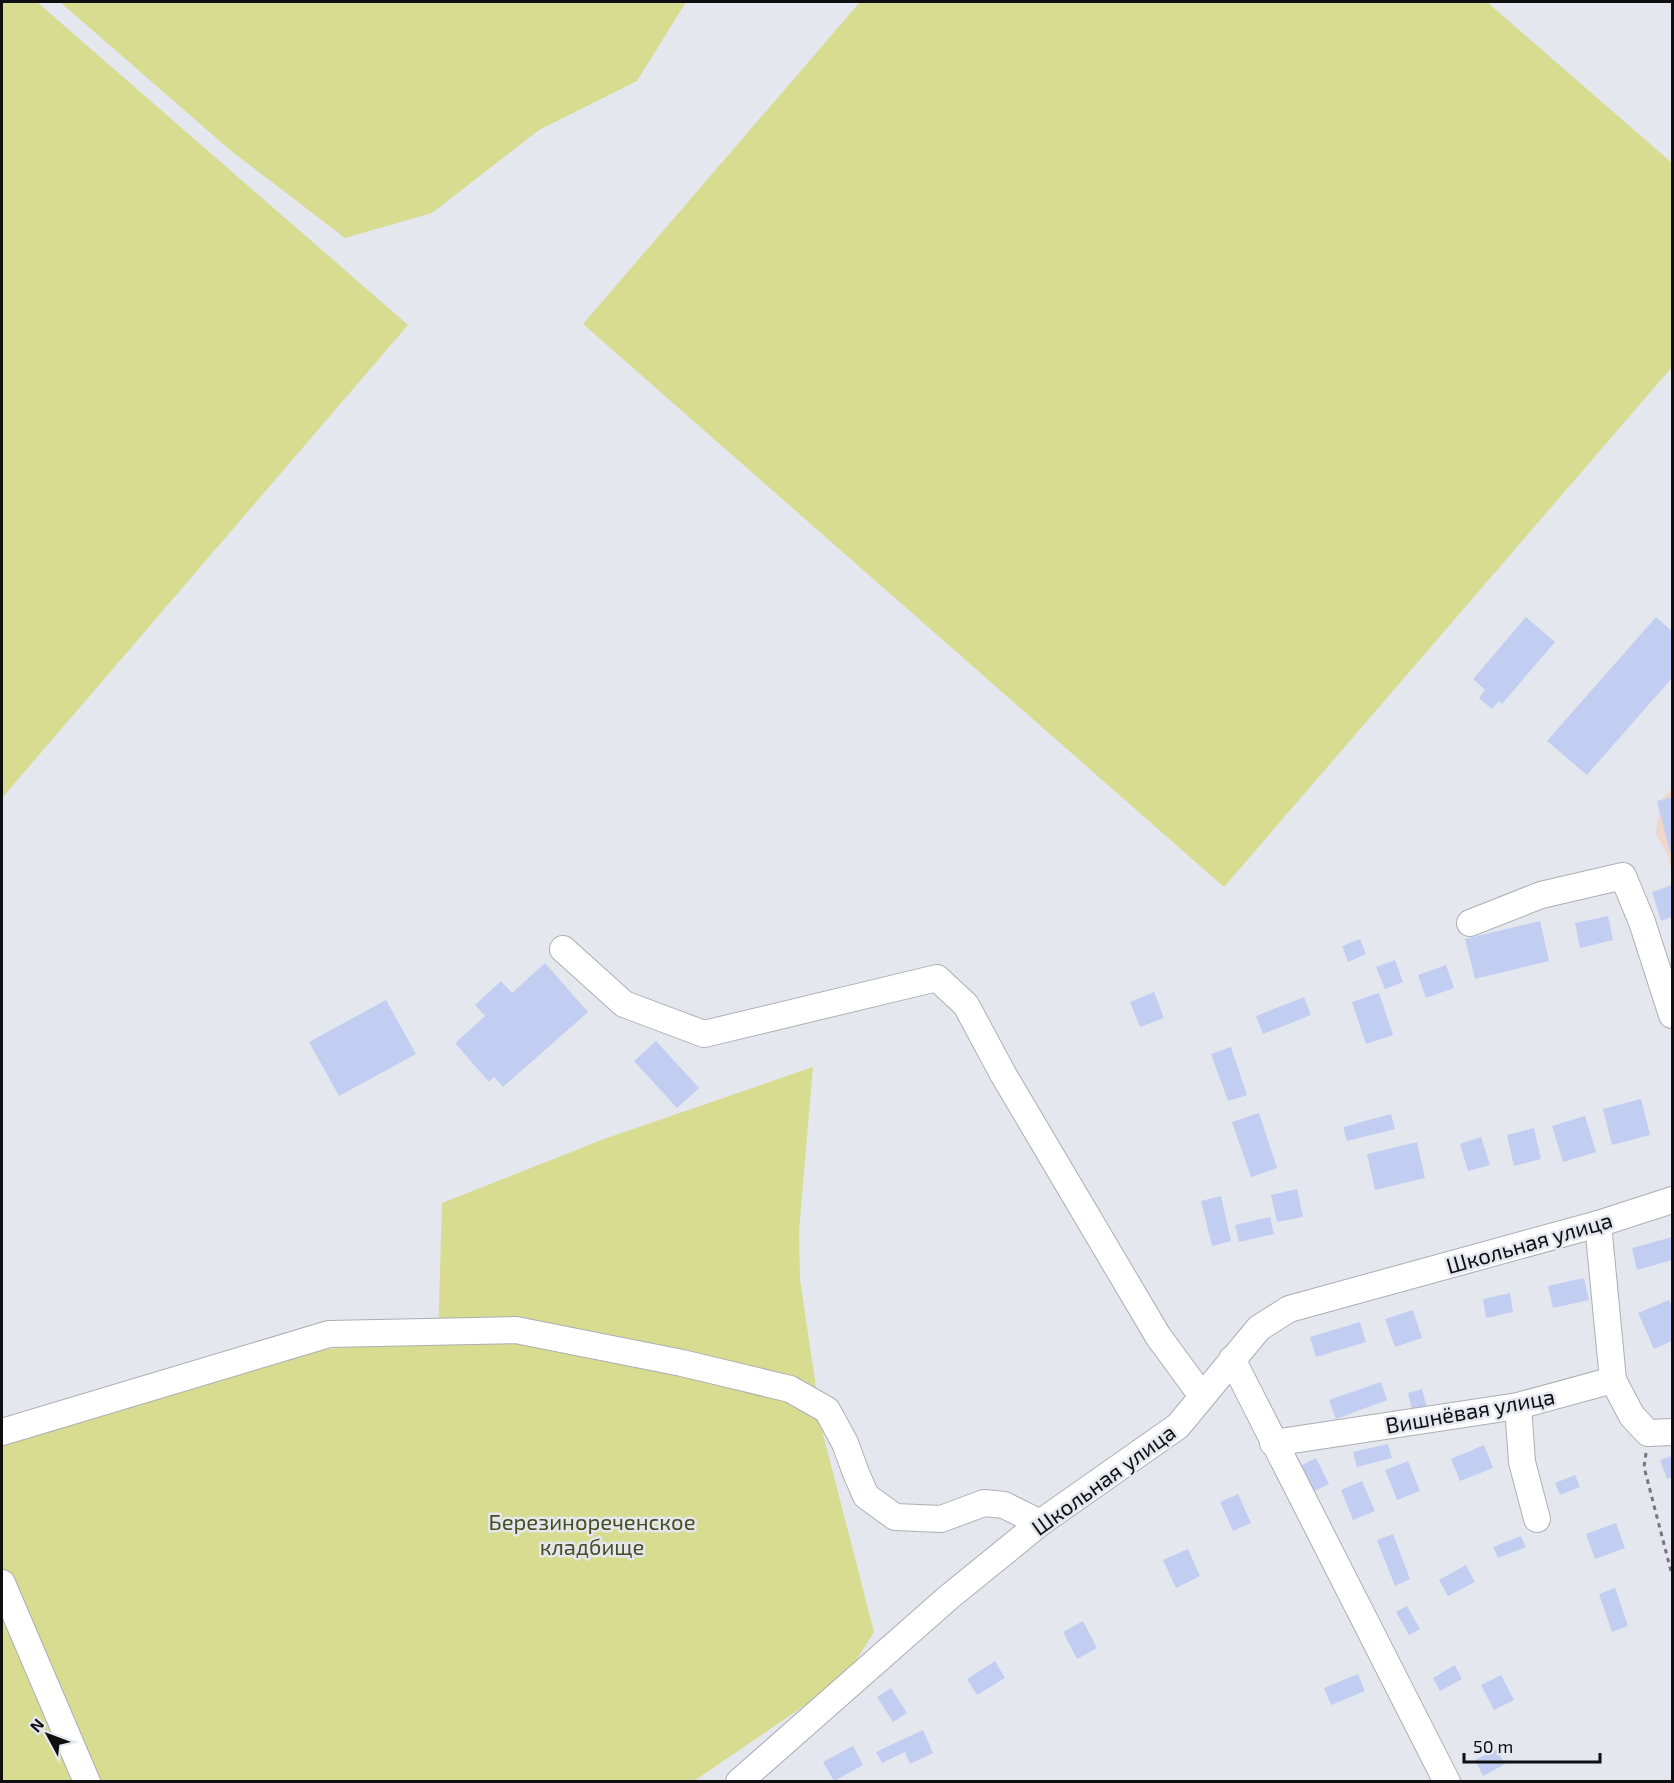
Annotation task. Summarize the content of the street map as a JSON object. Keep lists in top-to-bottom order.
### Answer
{
  "streets": {
    "street": ["Школьная улица", "Вишнёвая улица"]
  },
  "parks": ["Березинореченское кладбище"],
  "scale_bar": "50 m",
  "north": "top left"
}
